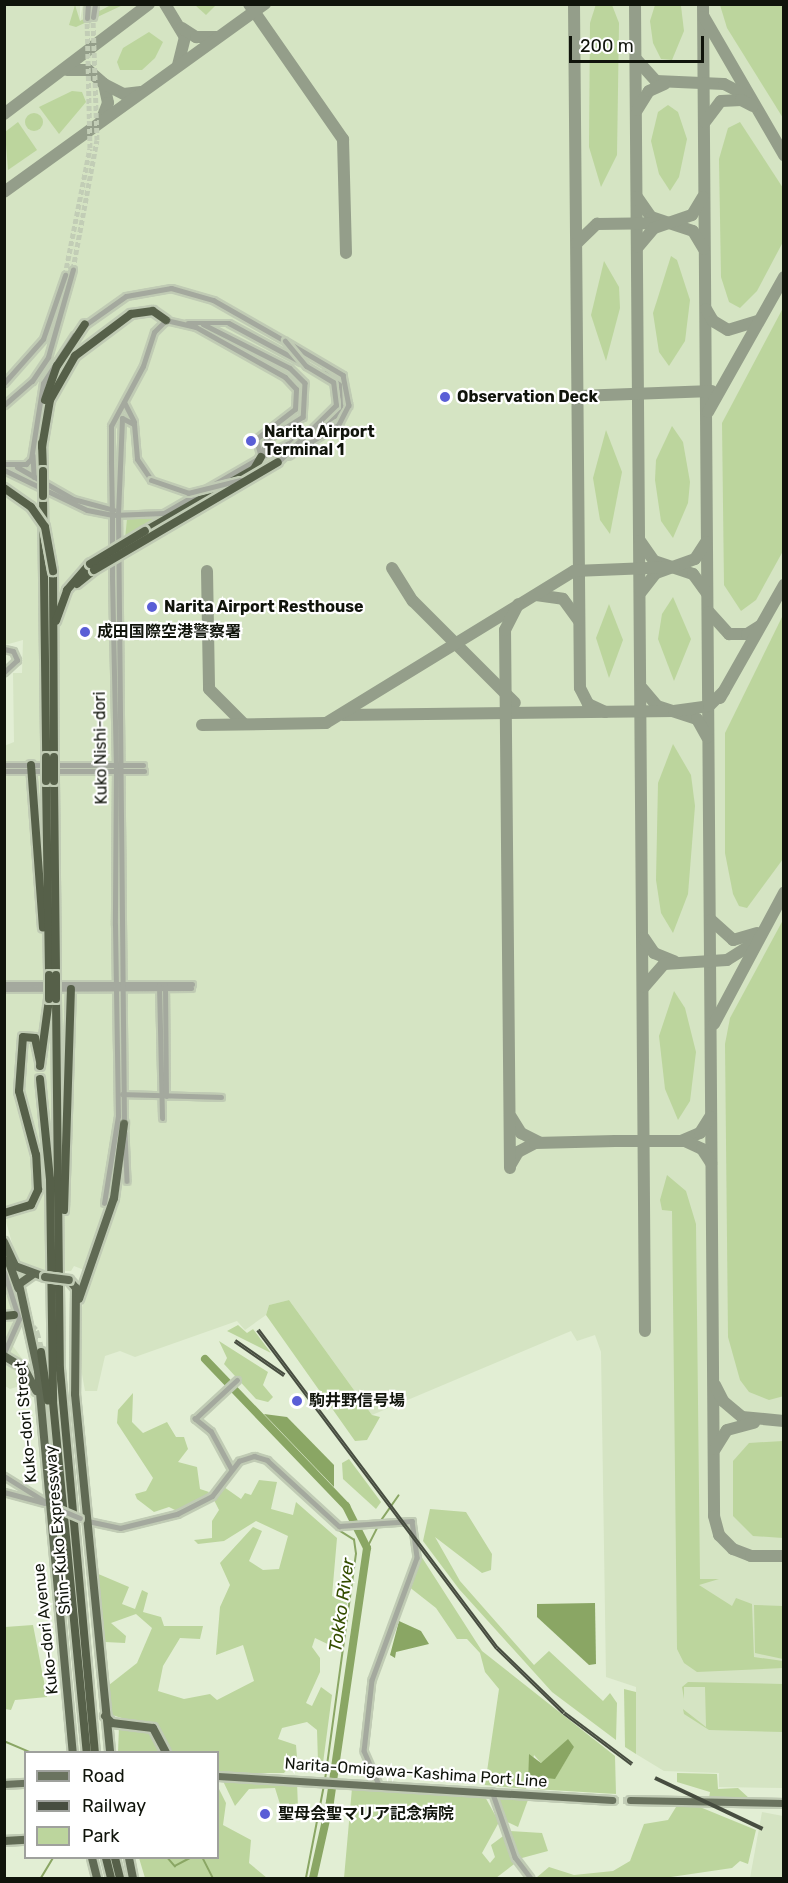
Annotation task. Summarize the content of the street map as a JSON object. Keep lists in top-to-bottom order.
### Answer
{
  "streets": {
    "highway": ["Kuko-dori Street", "Shin-Kuko Expressway", "Kuko-dori Avenue"],
    "main road": ["Narita-Omigawa-Kashima Port Line"],
    "street": ["Kuko Nishi-dori"]
  },
  "crossings": [
    ["Kuko-dori Street", "Kuko-dori Avenue"]
  ],
  "water": ["Tokko River"],
  "places": [
    "Observation Deck",
    "Narita Airport Terminal 1",
    "Narita Airport Resthouse",
    "成田国際空港警察署",
    "駒井野信号場",
    "聖母会聖マリア記念病院"
  ],
  "legend": ["Road", "Railway", "Park"],
  "scale_bar": "200 m"
}
